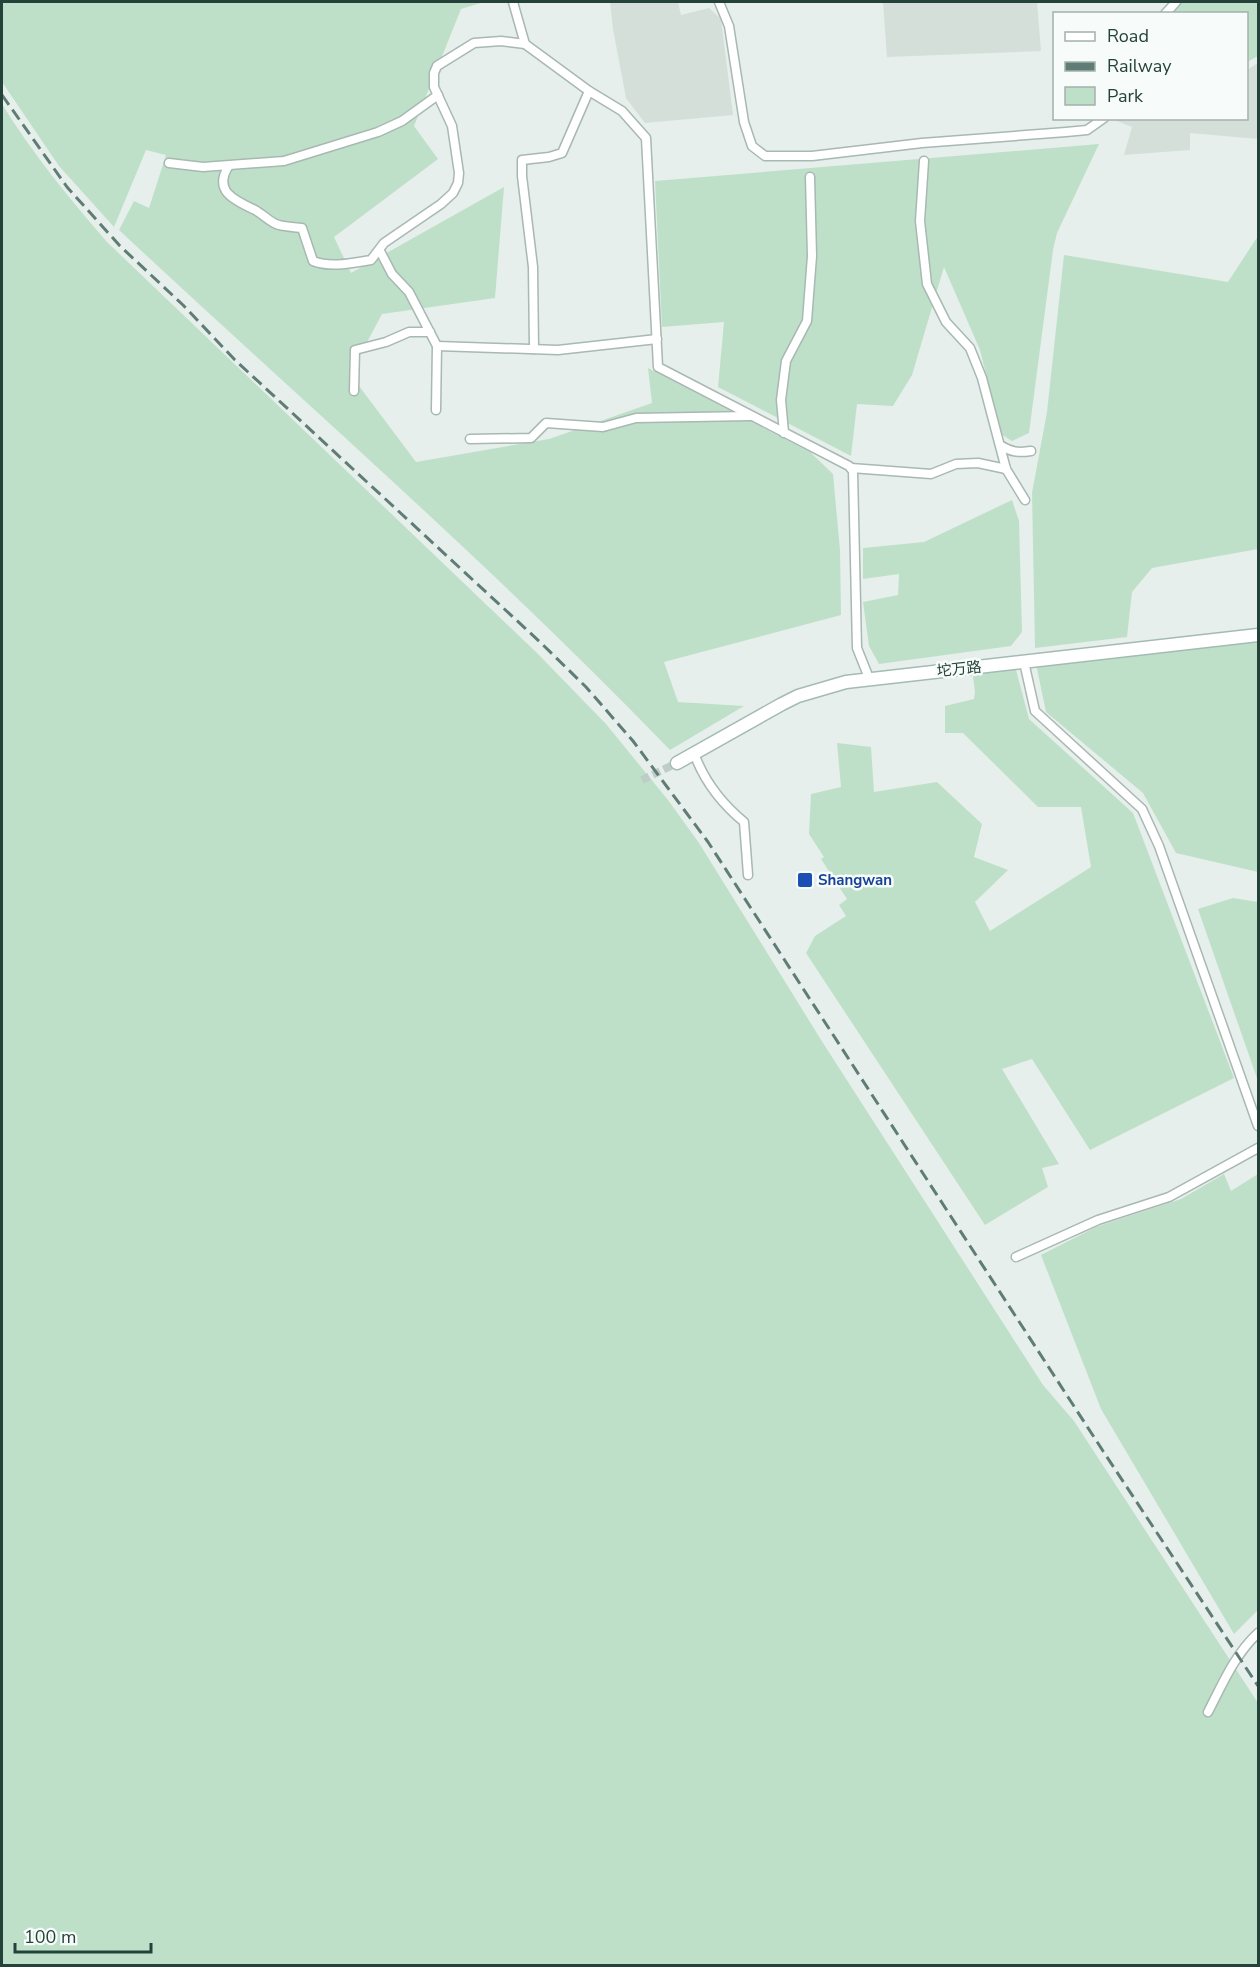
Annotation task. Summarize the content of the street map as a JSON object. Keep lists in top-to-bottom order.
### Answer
{
  "streets": {
    "main road": ["坨万路"]
  },
  "places": {
    "transit": ["Shangwan"]
  },
  "legend": ["Road", "Railway", "Park"],
  "scale_bar": "100 m"
}
